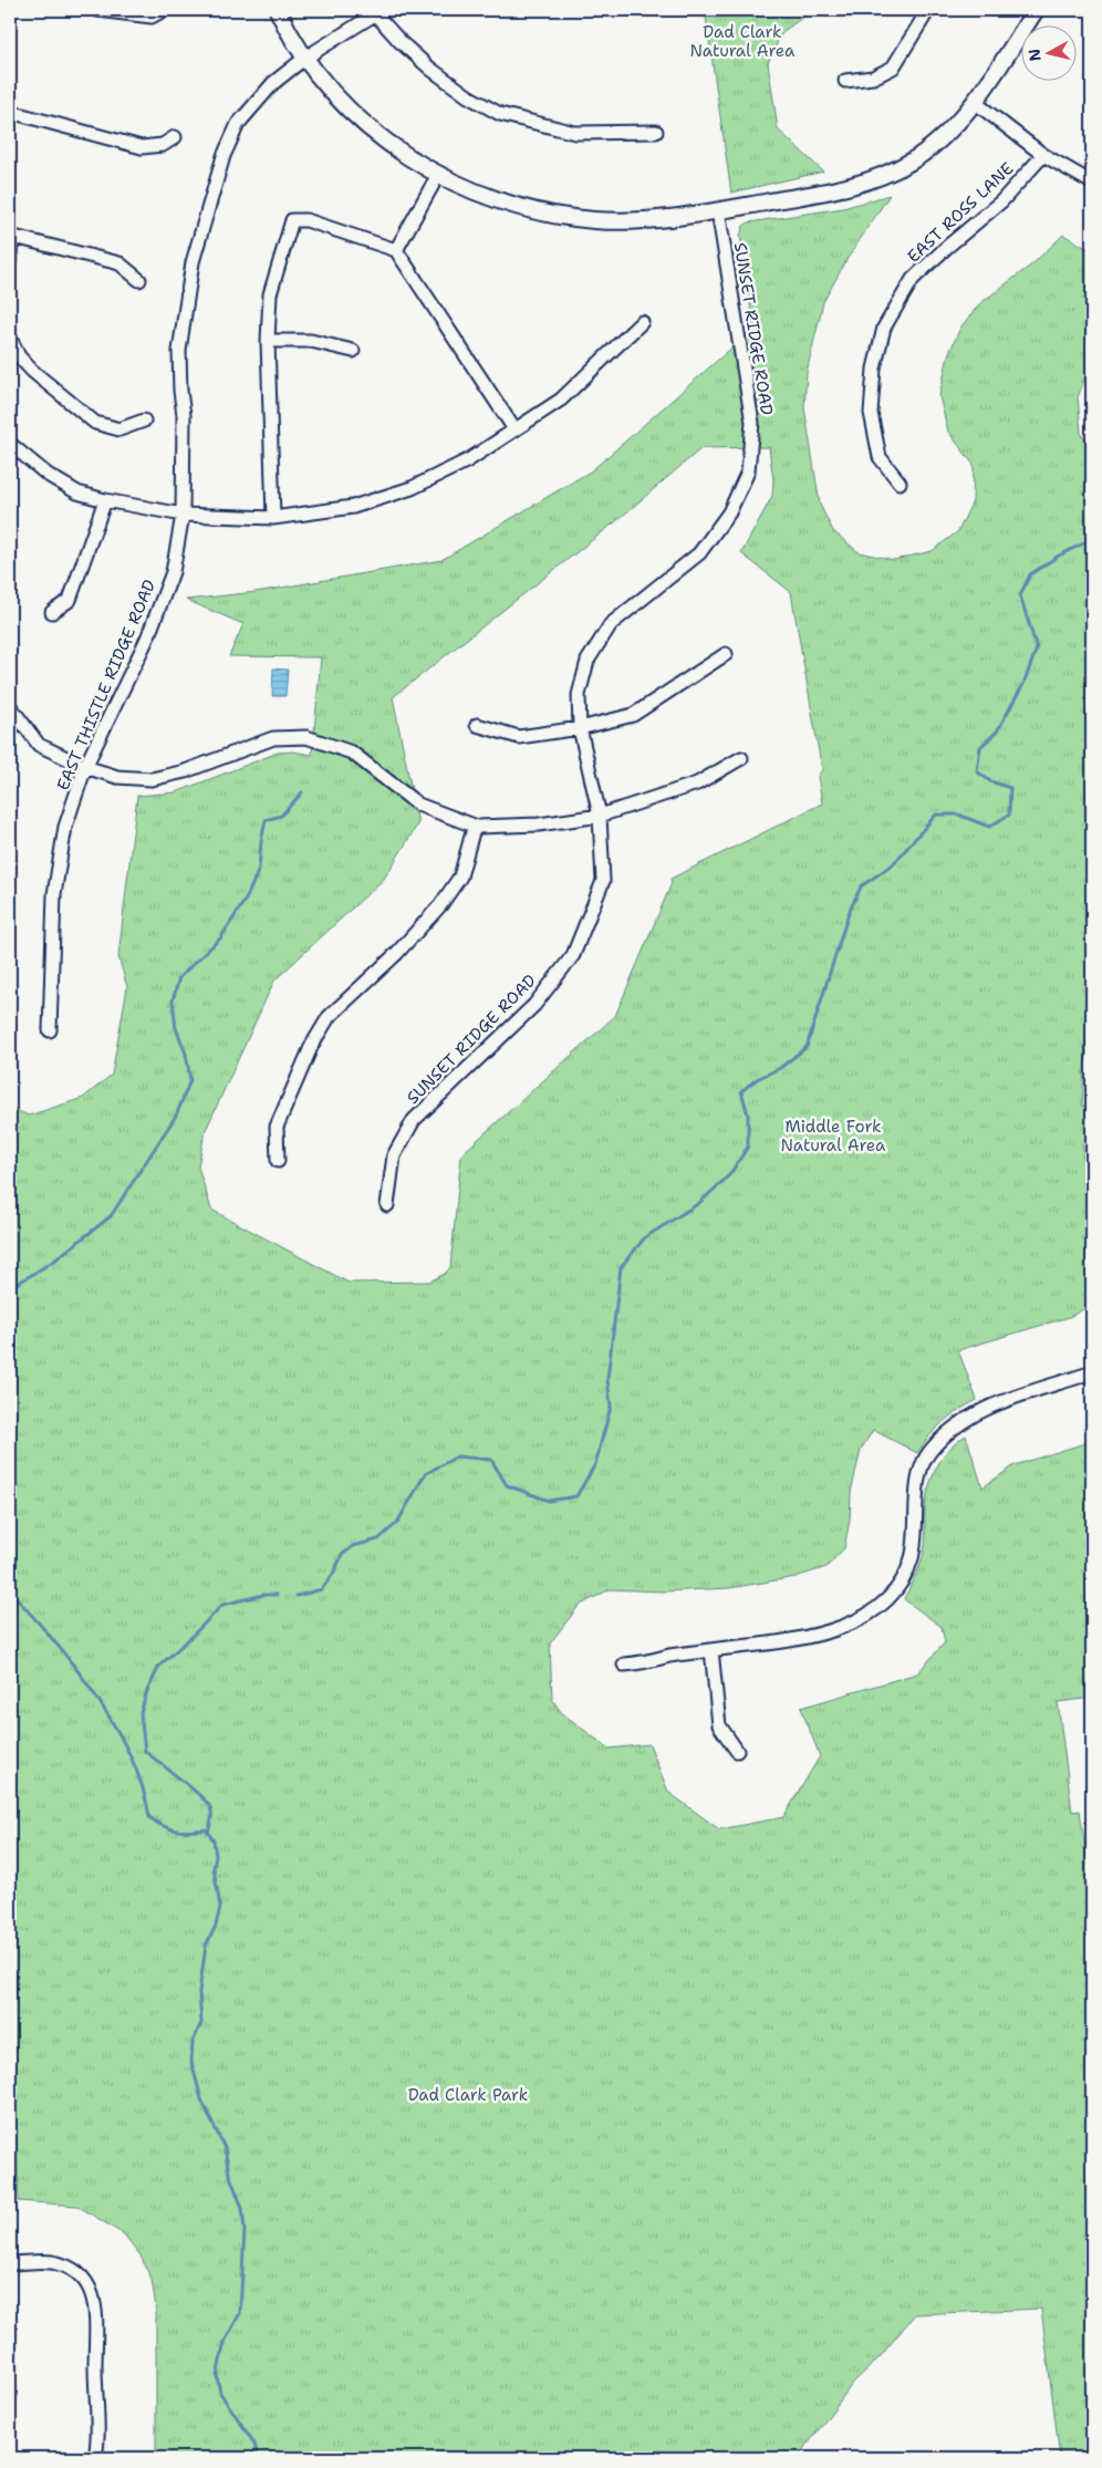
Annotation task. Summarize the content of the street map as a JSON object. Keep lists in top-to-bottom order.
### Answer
{
  "streets": {
    "street": ["EAST ROSS LANE", "SUNSET RIDGE ROAD", "EAST THISTLE RIDGE ROAD"]
  },
  "parks": ["Dad Clark Natural Area", "Middle Fork Natural Area", "Dad Clark Park"],
  "north": "left"
}
